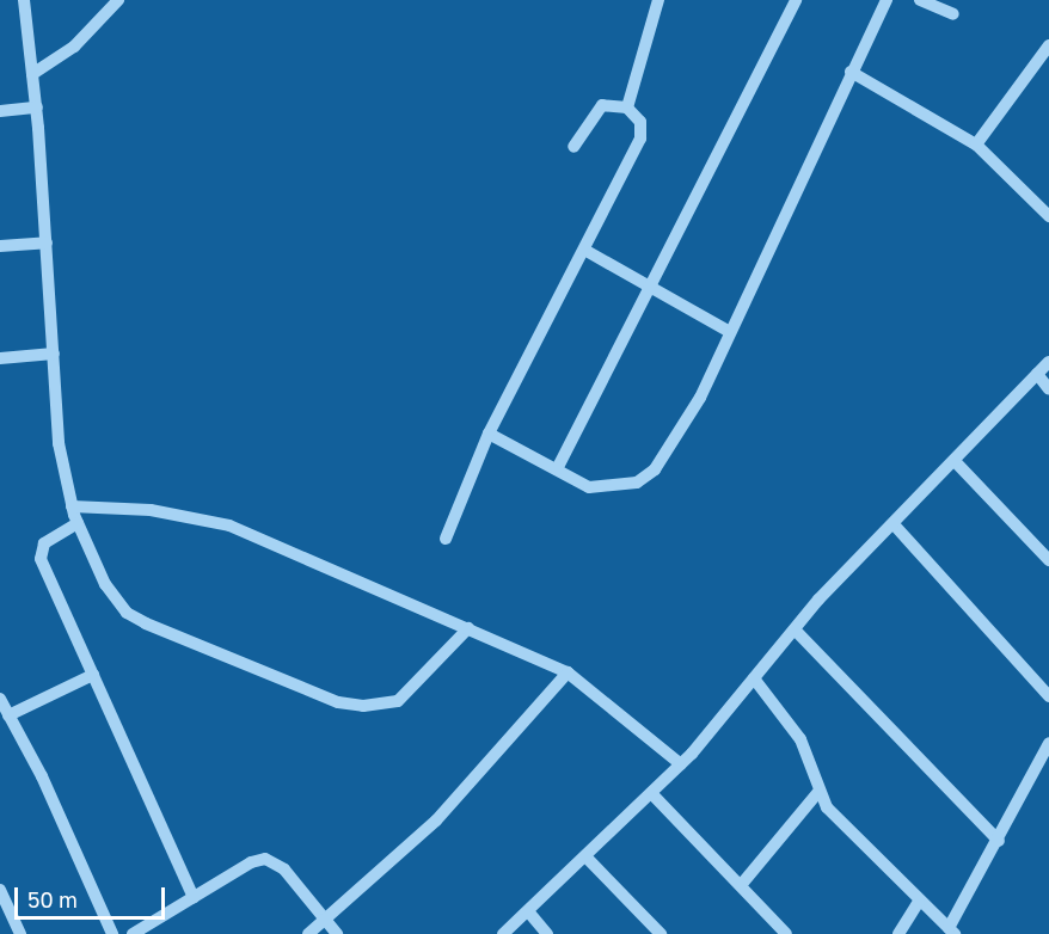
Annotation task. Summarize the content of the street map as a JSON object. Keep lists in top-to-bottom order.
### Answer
{
  "scale_bar": "50 m"
}
